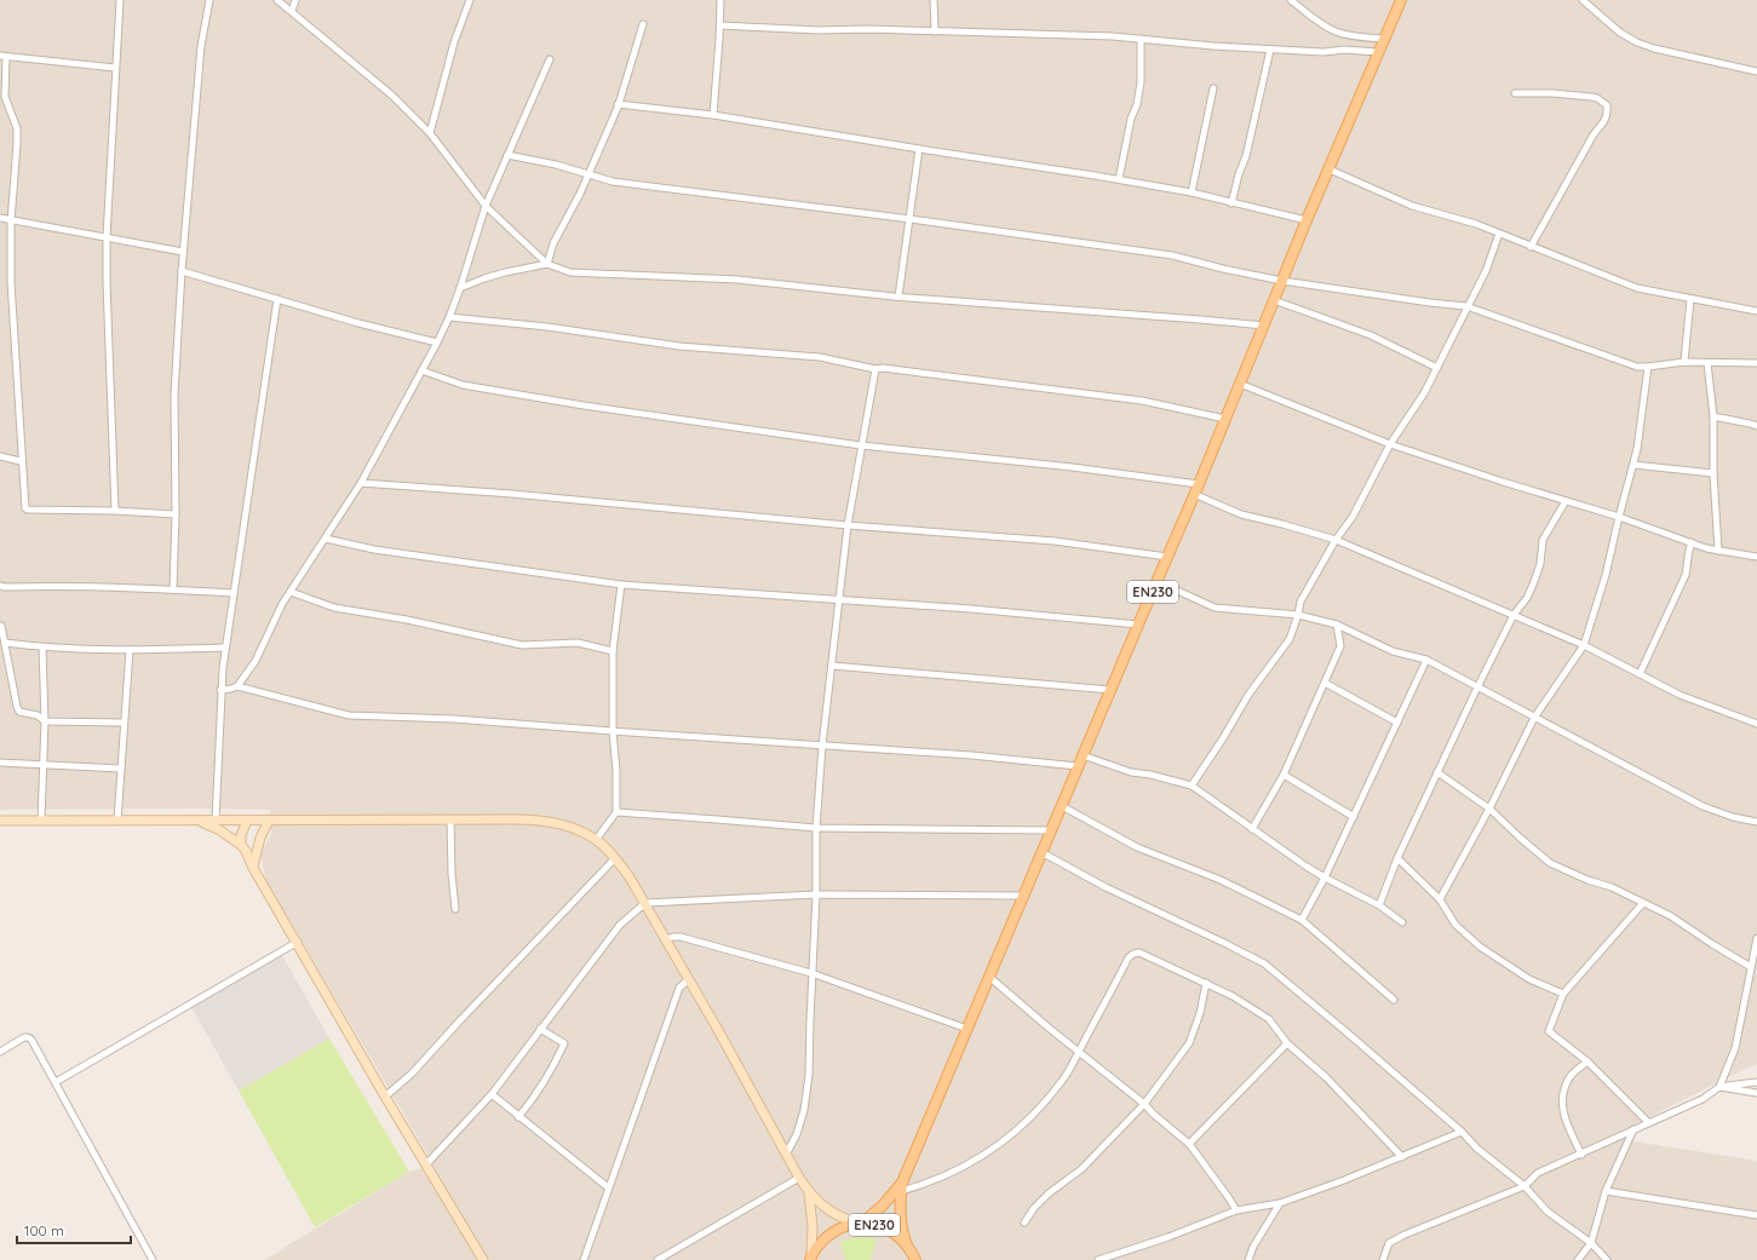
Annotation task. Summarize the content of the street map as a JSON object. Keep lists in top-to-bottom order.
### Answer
{
  "streets": {
    "main road": ["EN230"]
  },
  "scale_bar": "100 m"
}
